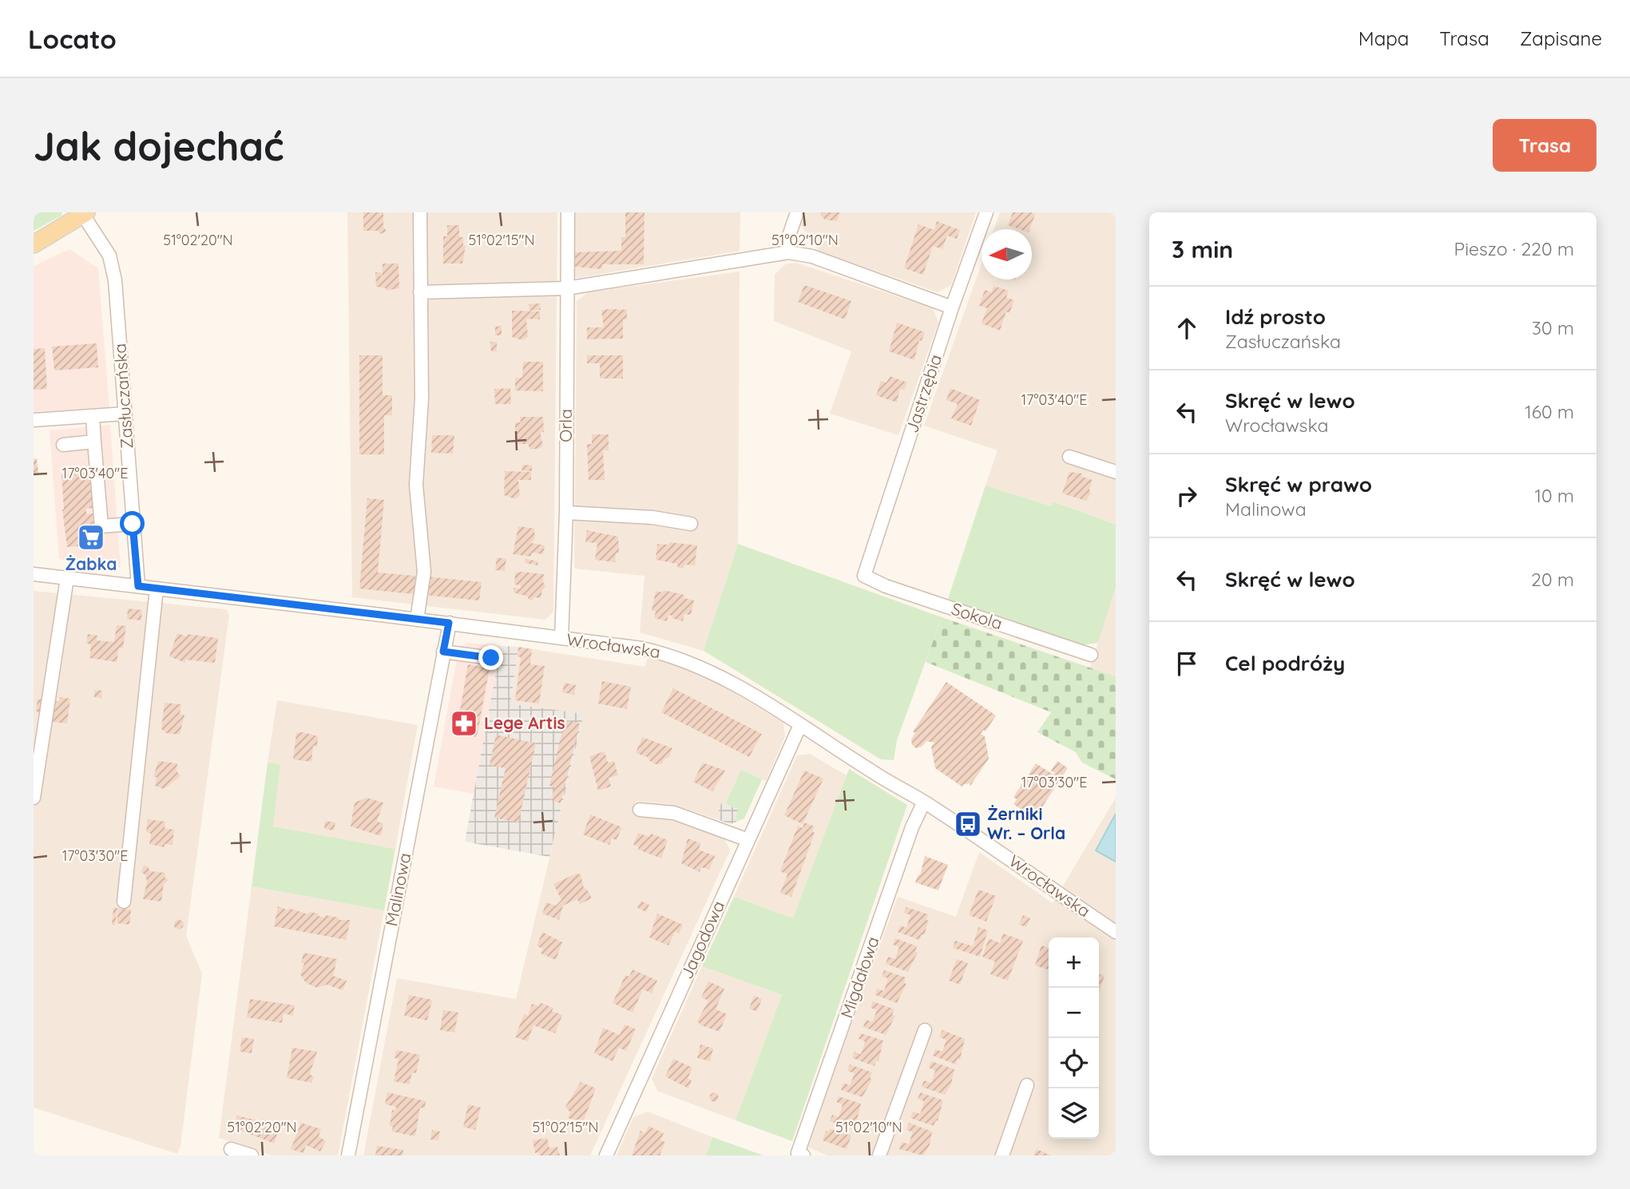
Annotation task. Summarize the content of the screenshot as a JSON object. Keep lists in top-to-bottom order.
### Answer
{
  "streets": {
    "street": [
      "Jastrzębia",
      "Zasłuczańska",
      "Orla",
      "Sokola",
      "Wrocławska",
      "Malinowa",
      "Jagodowa",
      "Migdałowa"
    ]
  },
  "crossings": [
    ["Jastrzębia", "Sokola"],
    ["Zasłuczańska", "Wrocławska"],
    ["Orla", "Wrocławska"],
    ["Wrocławska", "Malinowa"],
    ["Wrocławska", "Jagodowa"],
    ["Wrocławska", "Migdałowa"]
  ],
  "places": {
    "supermarket": ["Żabka"],
    "pharmacy": ["Lege Artis"],
    "bus stop": ["Żerniki Wr. – Orla"]
  },
  "north": "left",
  "page": {
    "header": "Locato",
    "nav": ["Mapa", "Trasa", "Zapisane"],
    "buttons": "Trasa",
    "title": "Jak dojechać",
    "heading": ["3 min", "Pieszo · 220 m"],
    "list": [
      ["Idź prosto", "Zasłuczańska", "30 m"],
      ["Skręć w lewo", "Wrocławska", "160 m"],
      ["Skręć w prawo", "Malinowa", "10 m"],
      ["Skręć w lewo", "20 m"],
      "Cel podróży"
    ],
    "map_buttons": ["+", "−"]
  },
  "coordinates": [
    "51°02'20\"N",
    "51°02'15\"N",
    "51°02'10\"N",
    "17°03'40\"E",
    "17°03'30\"E"
  ]
}
